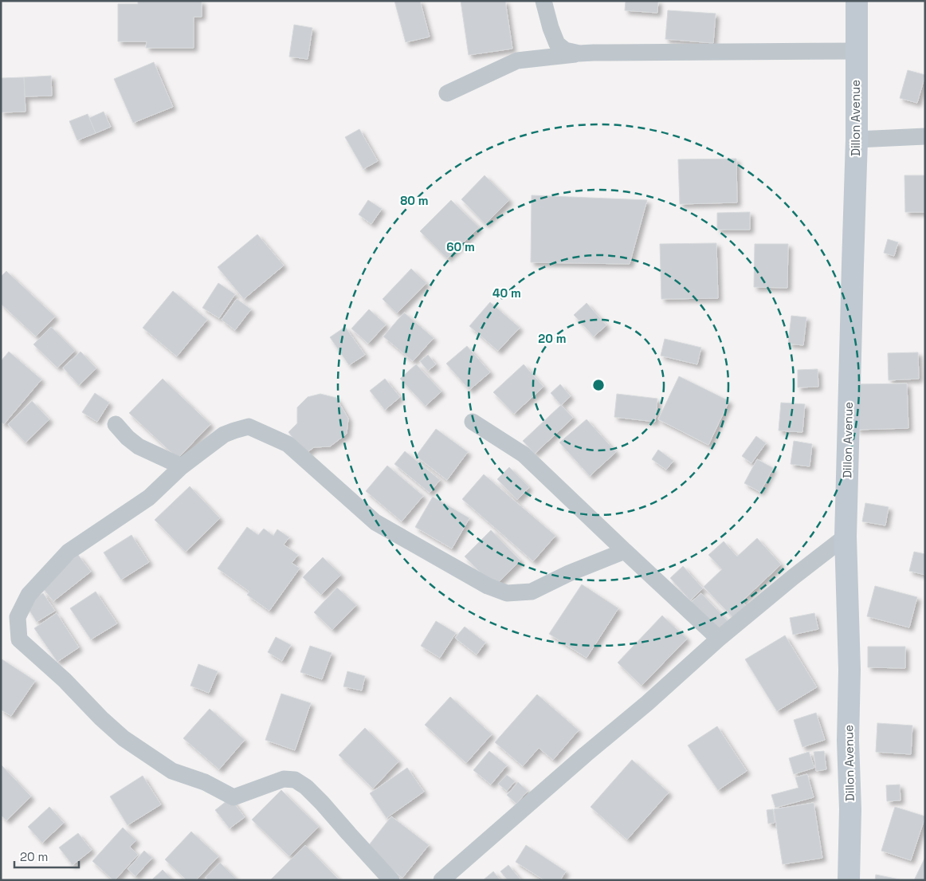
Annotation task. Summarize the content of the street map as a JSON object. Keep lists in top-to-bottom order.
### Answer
{
  "streets": {
    "street": ["Dillon Avenue"]
  },
  "scale_bar": "20 m",
  "rings": [
    "80 m",
    "60 m",
    "40 m",
    "20 m"
  ]
}
